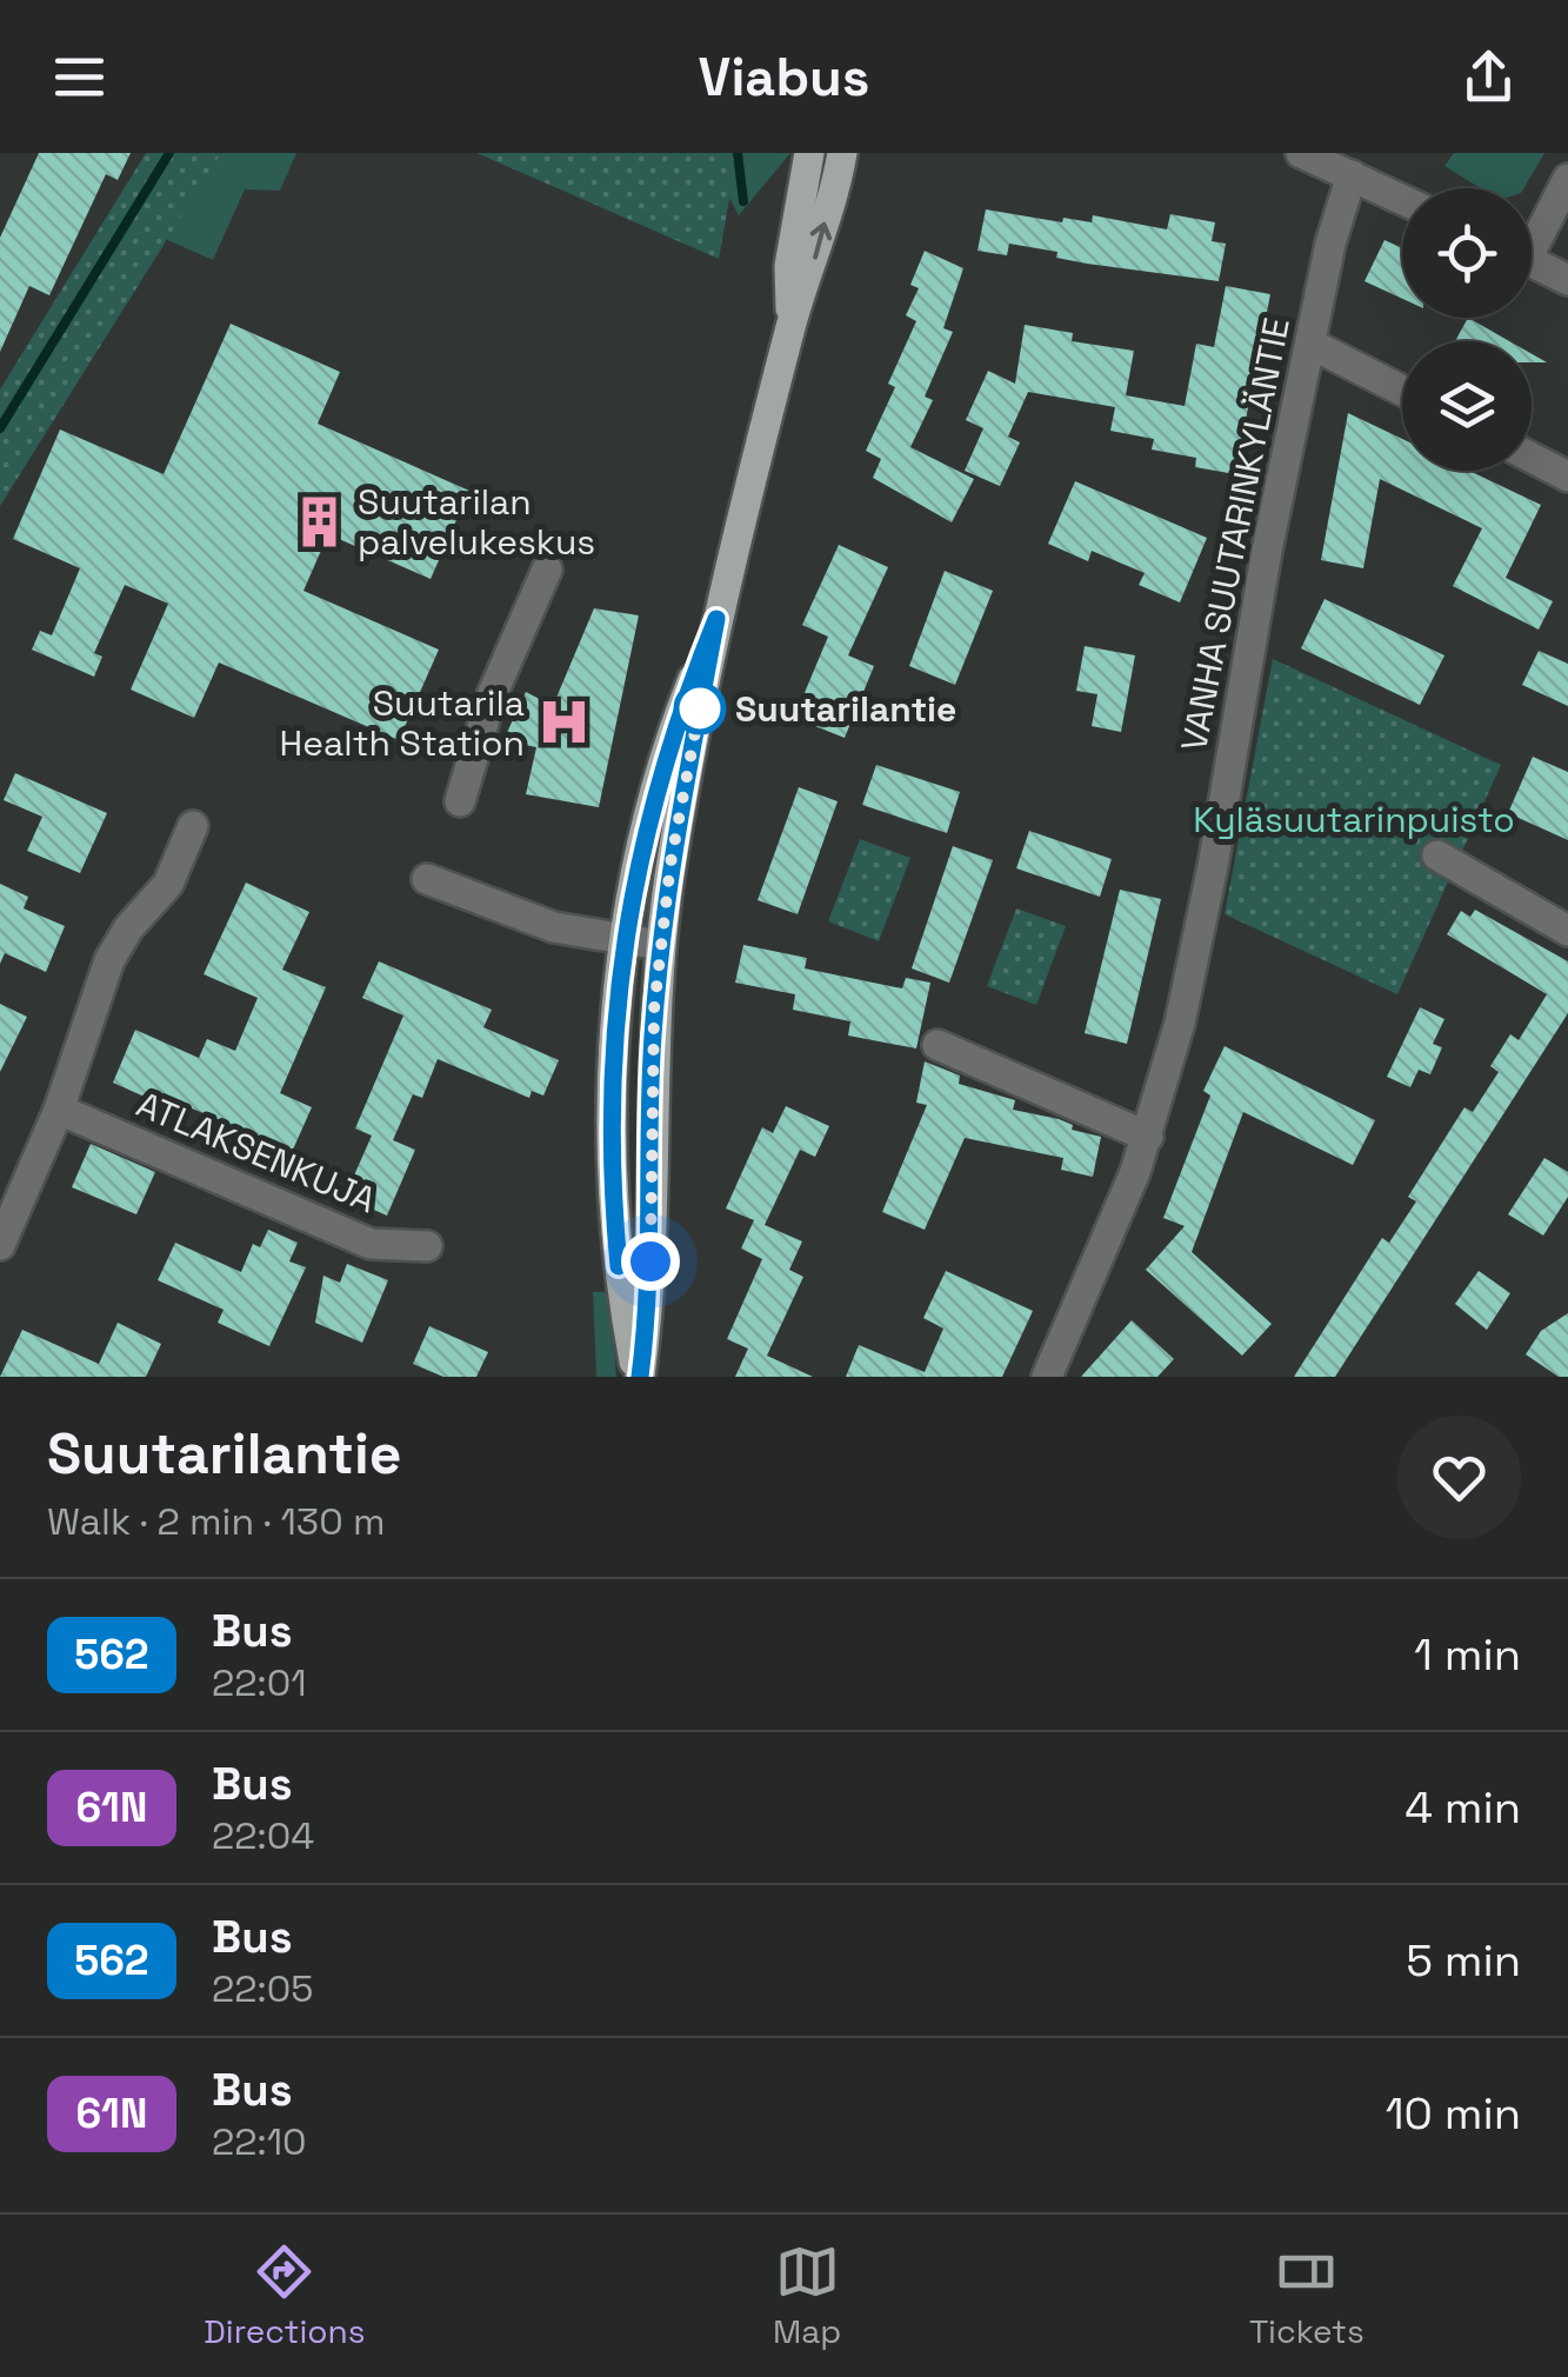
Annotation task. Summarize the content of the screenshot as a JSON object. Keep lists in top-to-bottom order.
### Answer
{
  "streets": {
    "street": ["VANHA SUUTARINKYLÄNTIE", "ATLAKSENKUJA"]
  },
  "parks": ["Kyläsuutarinpuisto"],
  "places": {
    "building": ["Suutarilan palvelukeskus"],
    "other": ["Suutarilantie"],
    "hospital": ["Suutarila Health Station"]
  },
  "lines": ["bus line 562"],
  "page": {
    "header": "Viabus",
    "heading": ["Suutarilantie", "Walk · 2 min · 130 m"],
    "list": [
      {
        "mark": "562",
        "name": "Bus",
        "note": "22:01",
        "value": "1 min"
      },
      {
        "mark": "61N",
        "name": "Bus",
        "note": "22:04",
        "value": "4 min"
      },
      {
        "mark": "562",
        "name": "Bus",
        "note": "22:05",
        "value": "5 min"
      },
      {
        "mark": "61N",
        "name": "Bus",
        "note": "22:10",
        "value": "10 min"
      }
    ],
    "tabs": ["Directions", "Map", "Tickets"]
  }
}
